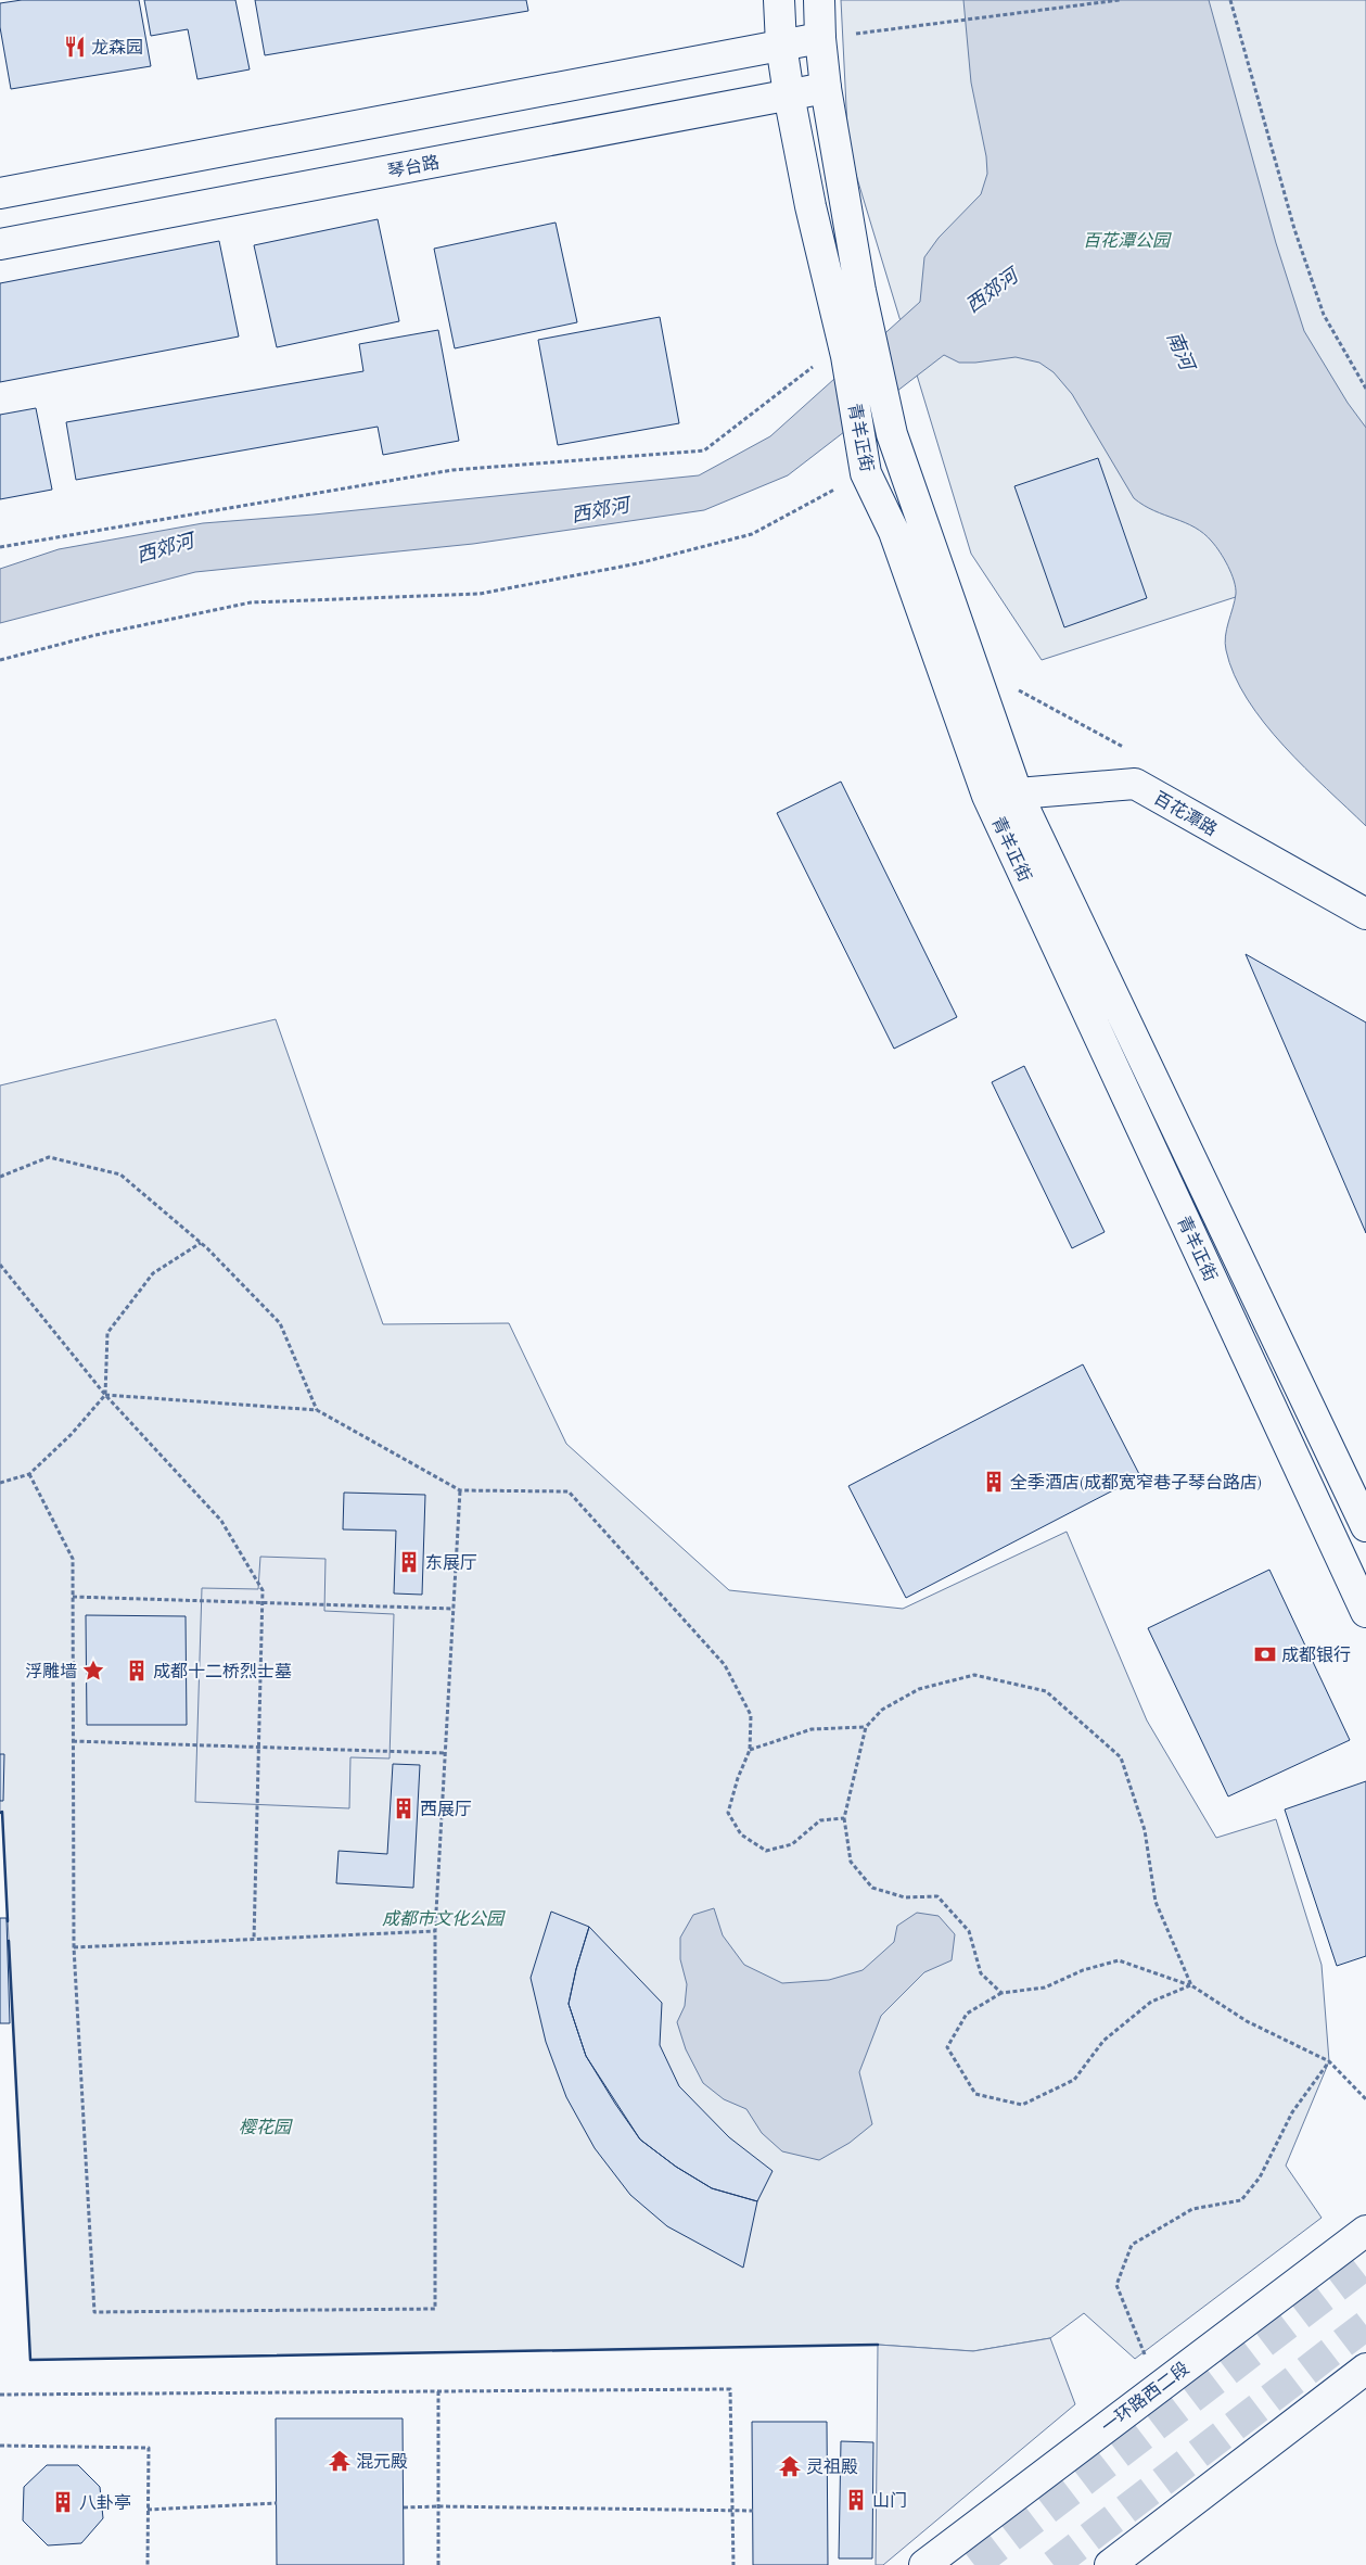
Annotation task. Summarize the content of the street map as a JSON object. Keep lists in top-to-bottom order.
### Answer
{
  "streets": {
    "main road": [
      "琴台路",
      "青羊正街",
      "百花潭路",
      "一环路西二段"
    ]
  },
  "crossings": [
    ["琴台路", "青羊正街"],
    ["青羊正街", "百花潭路"]
  ],
  "water": ["西郊河", "南河"],
  "parks": ["百花潭公园", "成都市文化公园", "樱花园"],
  "places": {
    "restaurant": ["龙森园"],
    "building": [
      "全季酒店(成都宽窄巷子琴台路店)",
      "东展厅",
      "成都十二桥烈士墓",
      "西展厅",
      "山门",
      "八卦亭"
    ],
    "bank": ["成都银行"],
    "place": ["浮雕墙"],
    "temple": ["混元殿", "灵祖殿"]
  }
}
